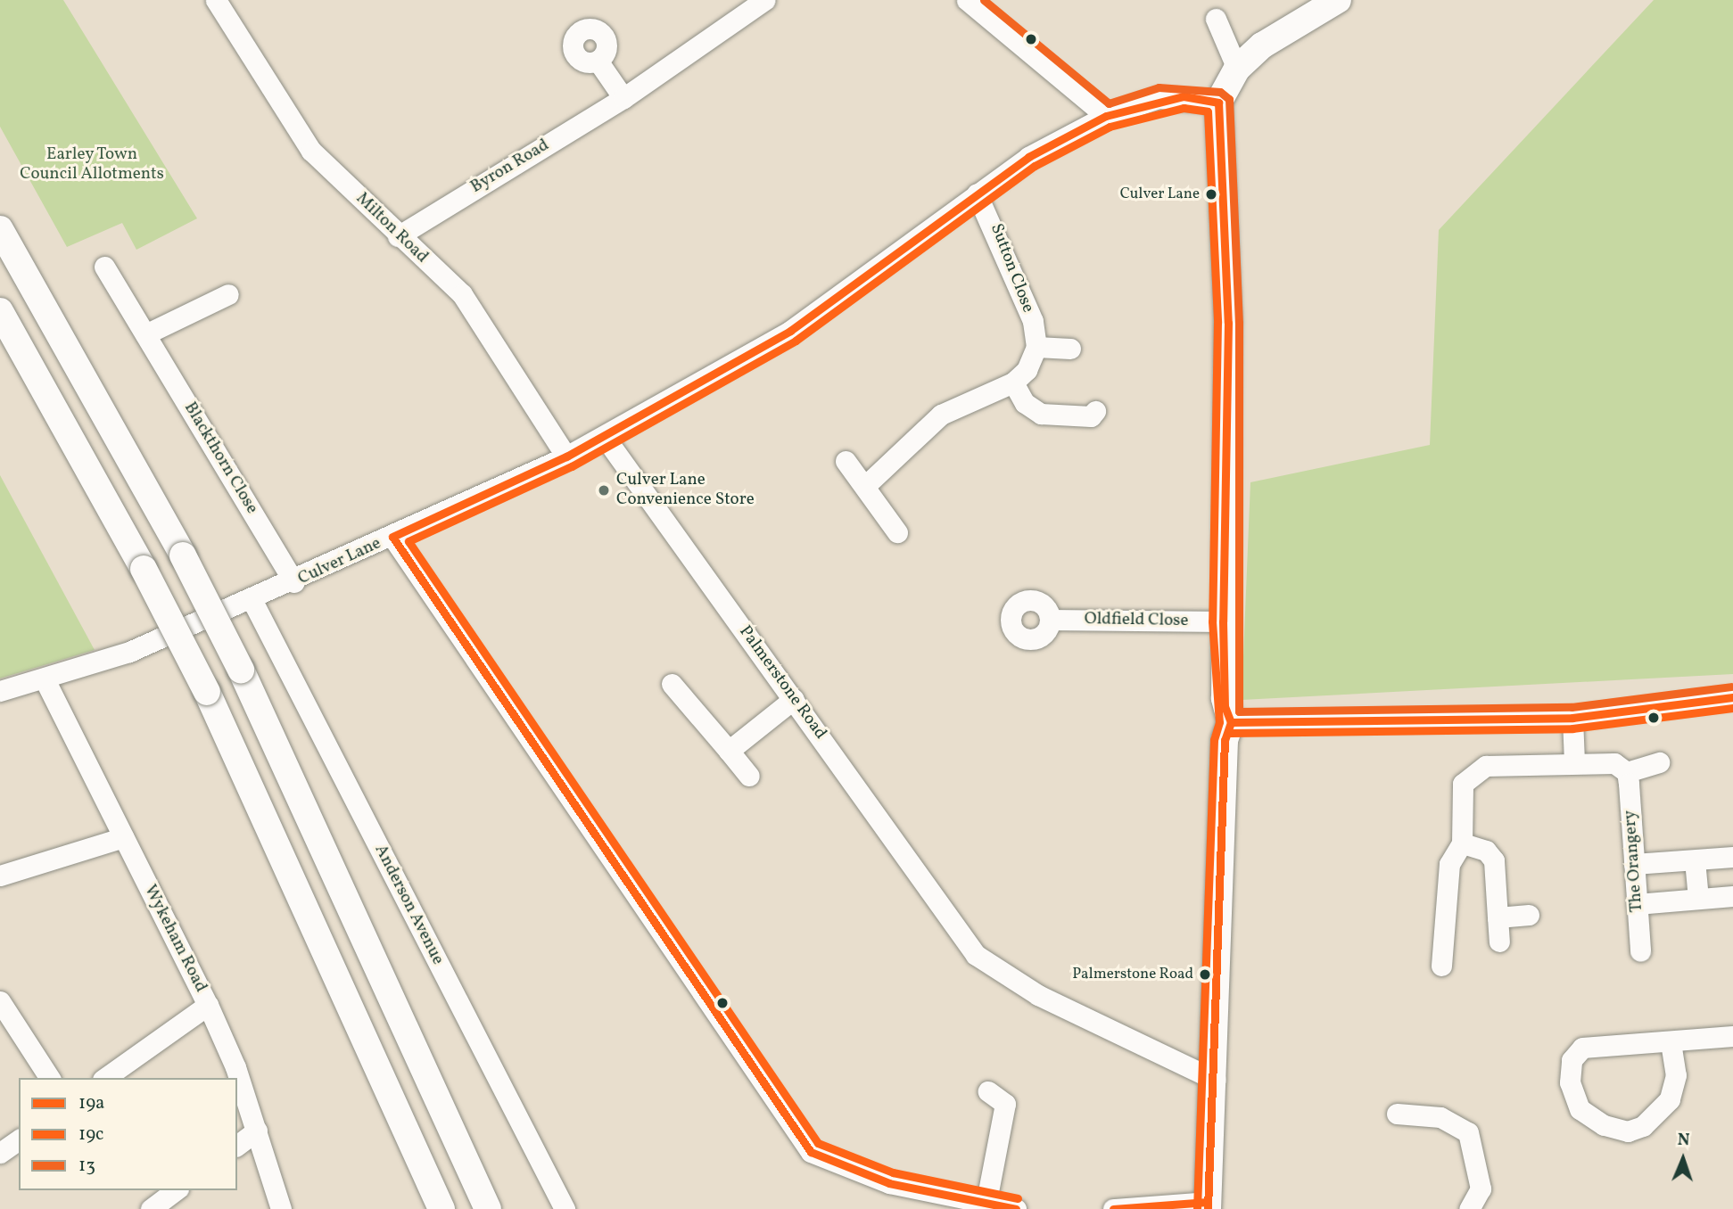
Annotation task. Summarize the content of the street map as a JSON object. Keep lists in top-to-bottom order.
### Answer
{
  "streets": {
    "street": [
      "Byron Road",
      "Milton Road",
      "Sutton Close",
      "Blackthorn Close",
      "Culver Lane",
      "Oldfield Close",
      "Palmerstone Road",
      "The Orangery",
      "Anderson Avenue",
      "Wykeham Road"
    ]
  },
  "crossings": [
    ["Byron Road", "Milton Road"],
    ["Milton Road", "Culver Lane"],
    ["Sutton Close", "Culver Lane"],
    ["Blackthorn Close", "Culver Lane"],
    ["Culver Lane", "Palmerstone Road"],
    ["Culver Lane", "Anderson Avenue"],
    ["Culver Lane", "Wykeham Road"]
  ],
  "parks": ["Earley Town Council Allotments"],
  "places": ["Culver Lane", "Culver Lane Convenience Store", "Palmerstone Road"],
  "lines": ["transit line 13", "transit line 19a", "transit line 19c"],
  "legend": ["19a", "19c", "13"],
  "north": "top"
}
